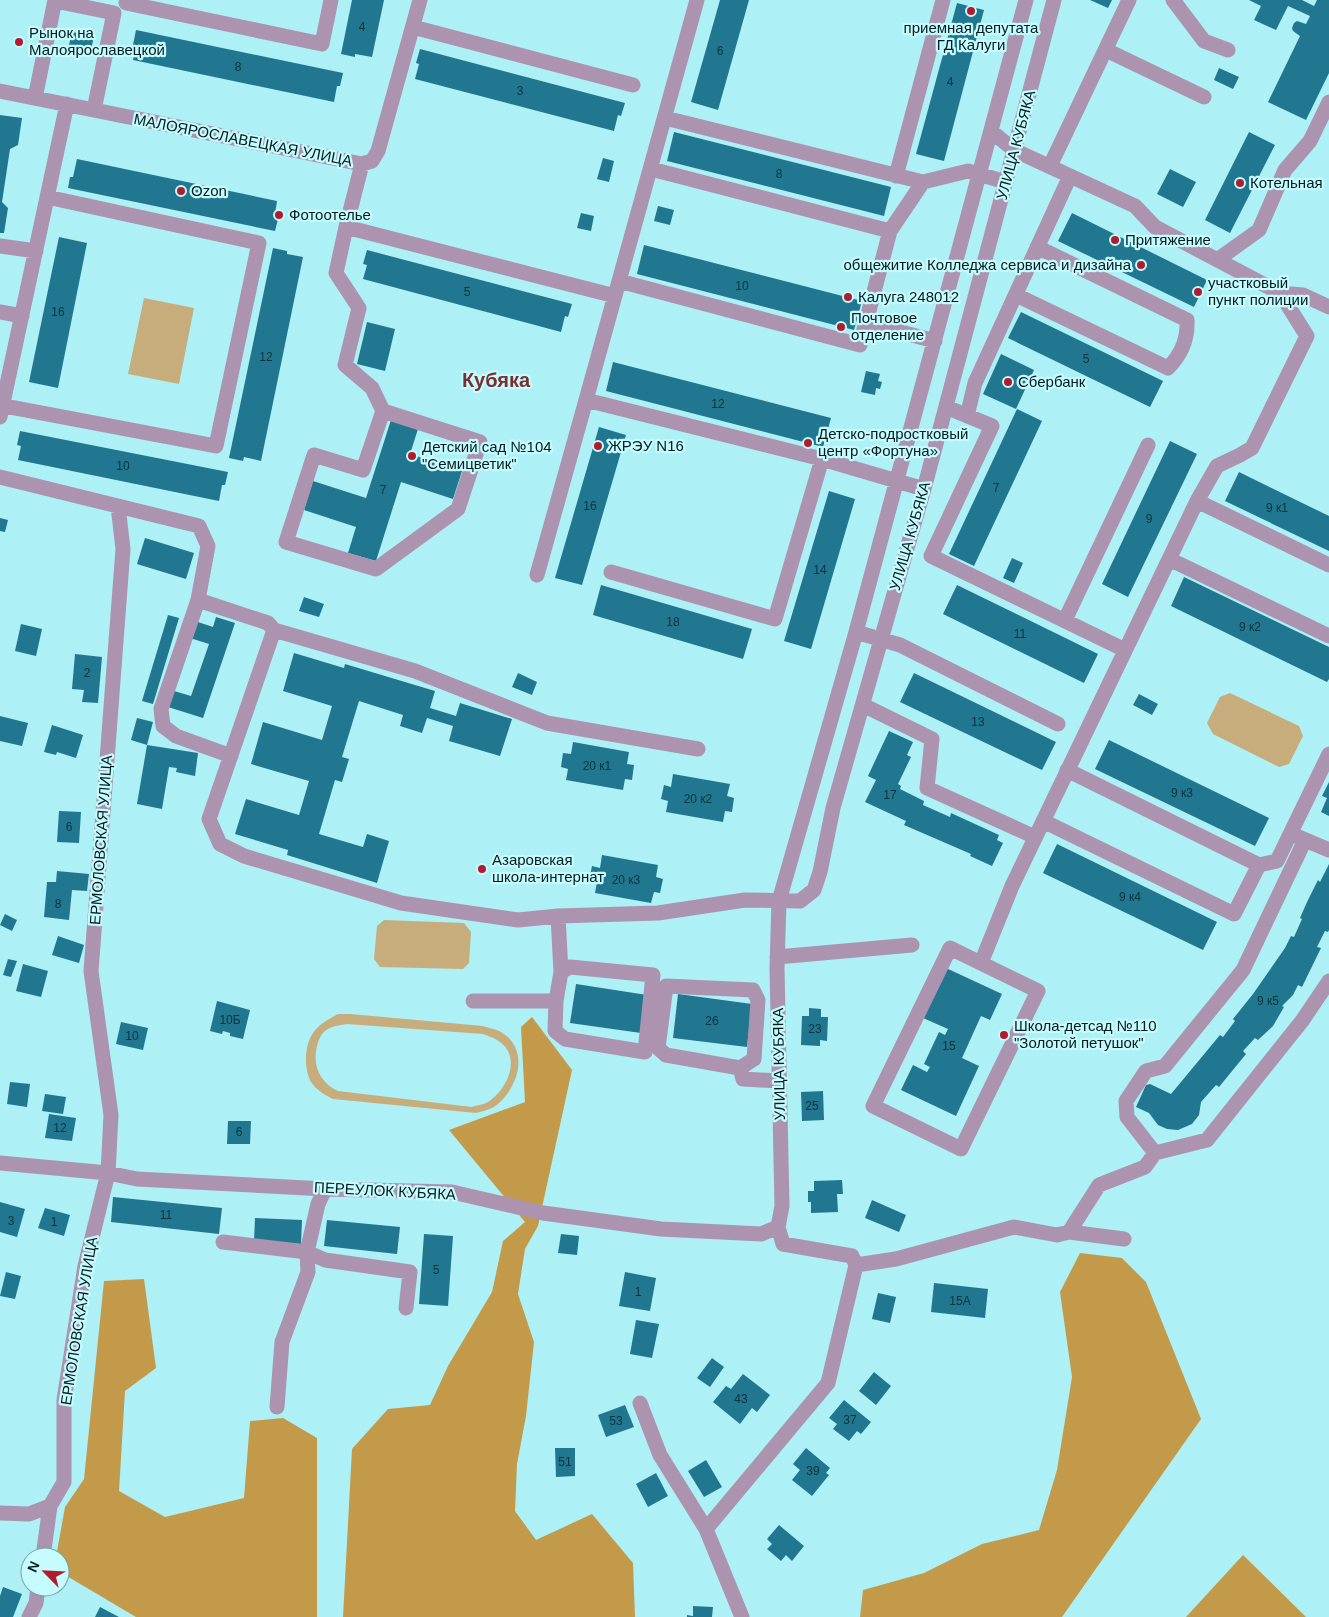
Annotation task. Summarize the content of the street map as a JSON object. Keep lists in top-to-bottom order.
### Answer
{
  "streets": {
    "street": [
      "МАЛОЯРОСЛАВЕЦКАЯ УЛИЦА",
      "УЛИЦА КУБЯКА",
      "ЕРМОЛОВСКАЯ УЛИЦА",
      "ПЕРЕУЛОК КУБЯКА"
    ]
  },
  "crossings": [
    ["УЛИЦА КУБЯКА", "ПЕРЕУЛОК КУБЯКА"],
    ["ЕРМОЛОВСКАЯ УЛИЦА", "ПЕРЕУЛОК КУБЯКА"]
  ],
  "districts": ["Кубяка"],
  "places": [
    "приемная депутата ГД Калуги",
    "Рынок на Малоярославецкой",
    "Котельная",
    "Ozon",
    "Фотоотелье",
    "Притяжение",
    "общежитие Колледжа сервиса и дизайна",
    "участковый пункт полиции",
    "Калуга 248012",
    "Почтовое отделение",
    "Сбербанк",
    "Детско-подростковый центр «Фортуна»",
    "ЖРЭУ N16",
    "Детский сад №104 \"Семицветик\"",
    "Азаровская школа-интернат",
    "Школа-детсад №110 \"Золотой петушок\""
  ],
  "house_numbers": [
    "4",
    "6",
    "8",
    "4",
    "3",
    "8",
    "10",
    "5",
    "16",
    "12",
    "5",
    "12",
    "10",
    "7",
    "7",
    "16",
    "9 к1",
    "9",
    "14",
    "18",
    "9 к2",
    "11",
    "2",
    "13",
    "20 к1",
    "9 к3",
    "17",
    "20 к2",
    "6",
    "20 к3",
    "9 к4",
    "8",
    "9 к5",
    "10Б",
    "26",
    "23",
    "10",
    "15",
    "25",
    "12",
    "6",
    "11",
    "3",
    "1",
    "5",
    "1",
    "15А",
    "43",
    "37",
    "53",
    "51",
    "39"
  ],
  "north": "top left"
}
